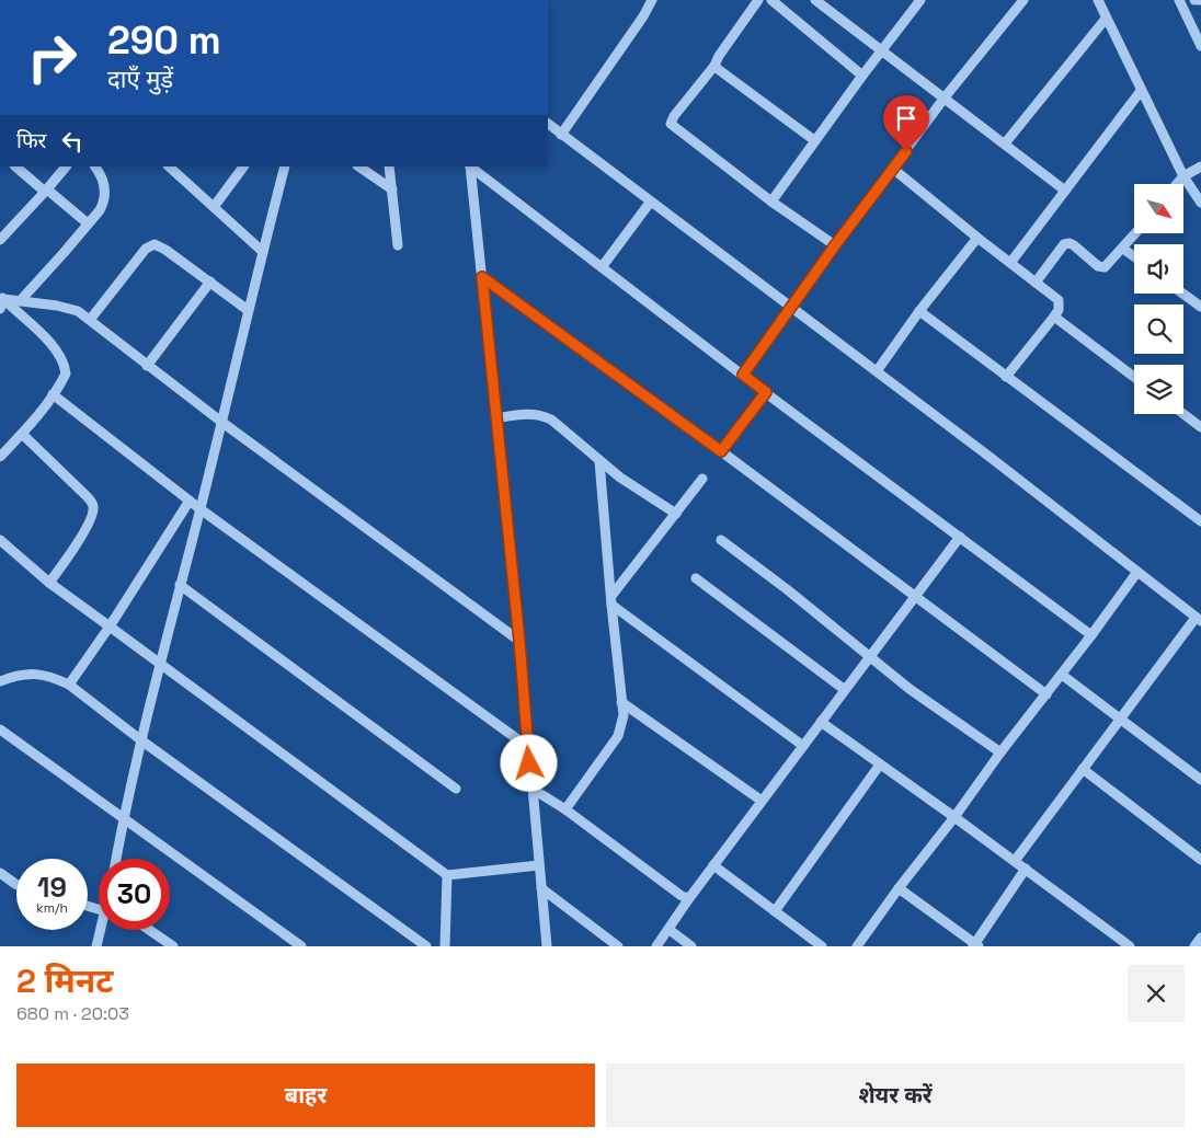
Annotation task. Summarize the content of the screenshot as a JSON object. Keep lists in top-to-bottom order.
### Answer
{
  "north": "bottom right",
  "page": {
    "turn": ["290 m", "दाएँ मुड़ें"],
    "then": "फिर",
    "speed": "19 km/h",
    "limit": "30",
    "heading": ["2 मिनट", "680 m · 20:03"],
    "buttons": ["बाहर", "शेयर करें"]
  }
}
